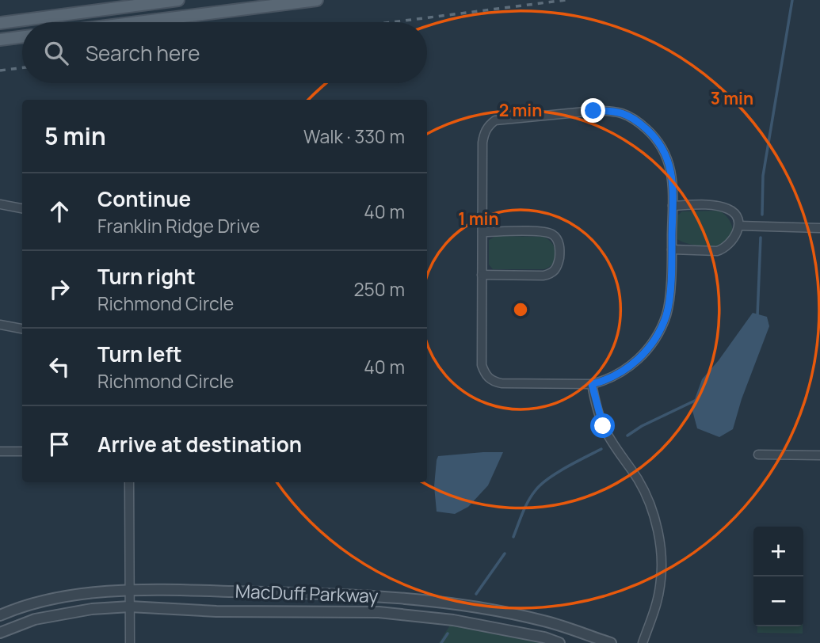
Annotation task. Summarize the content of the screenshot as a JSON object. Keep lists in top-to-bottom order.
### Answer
{
  "streets": {
    "street": ["MacDuff Parkway"]
  },
  "page": {
    "search": "Search here",
    "heading": ["5 min", "Walk · 330 m"],
    "list": [
      ["Continue", "Franklin Ridge Drive", "40 m"],
      ["Turn right", "Richmond Circle", "250 m"],
      ["Turn left", "Richmond Circle", "40 m"],
      "Arrive at destination"
    ],
    "map_buttons": ["+", "−"]
  },
  "rings": ["3 min", "2 min", "1 min"]
}
